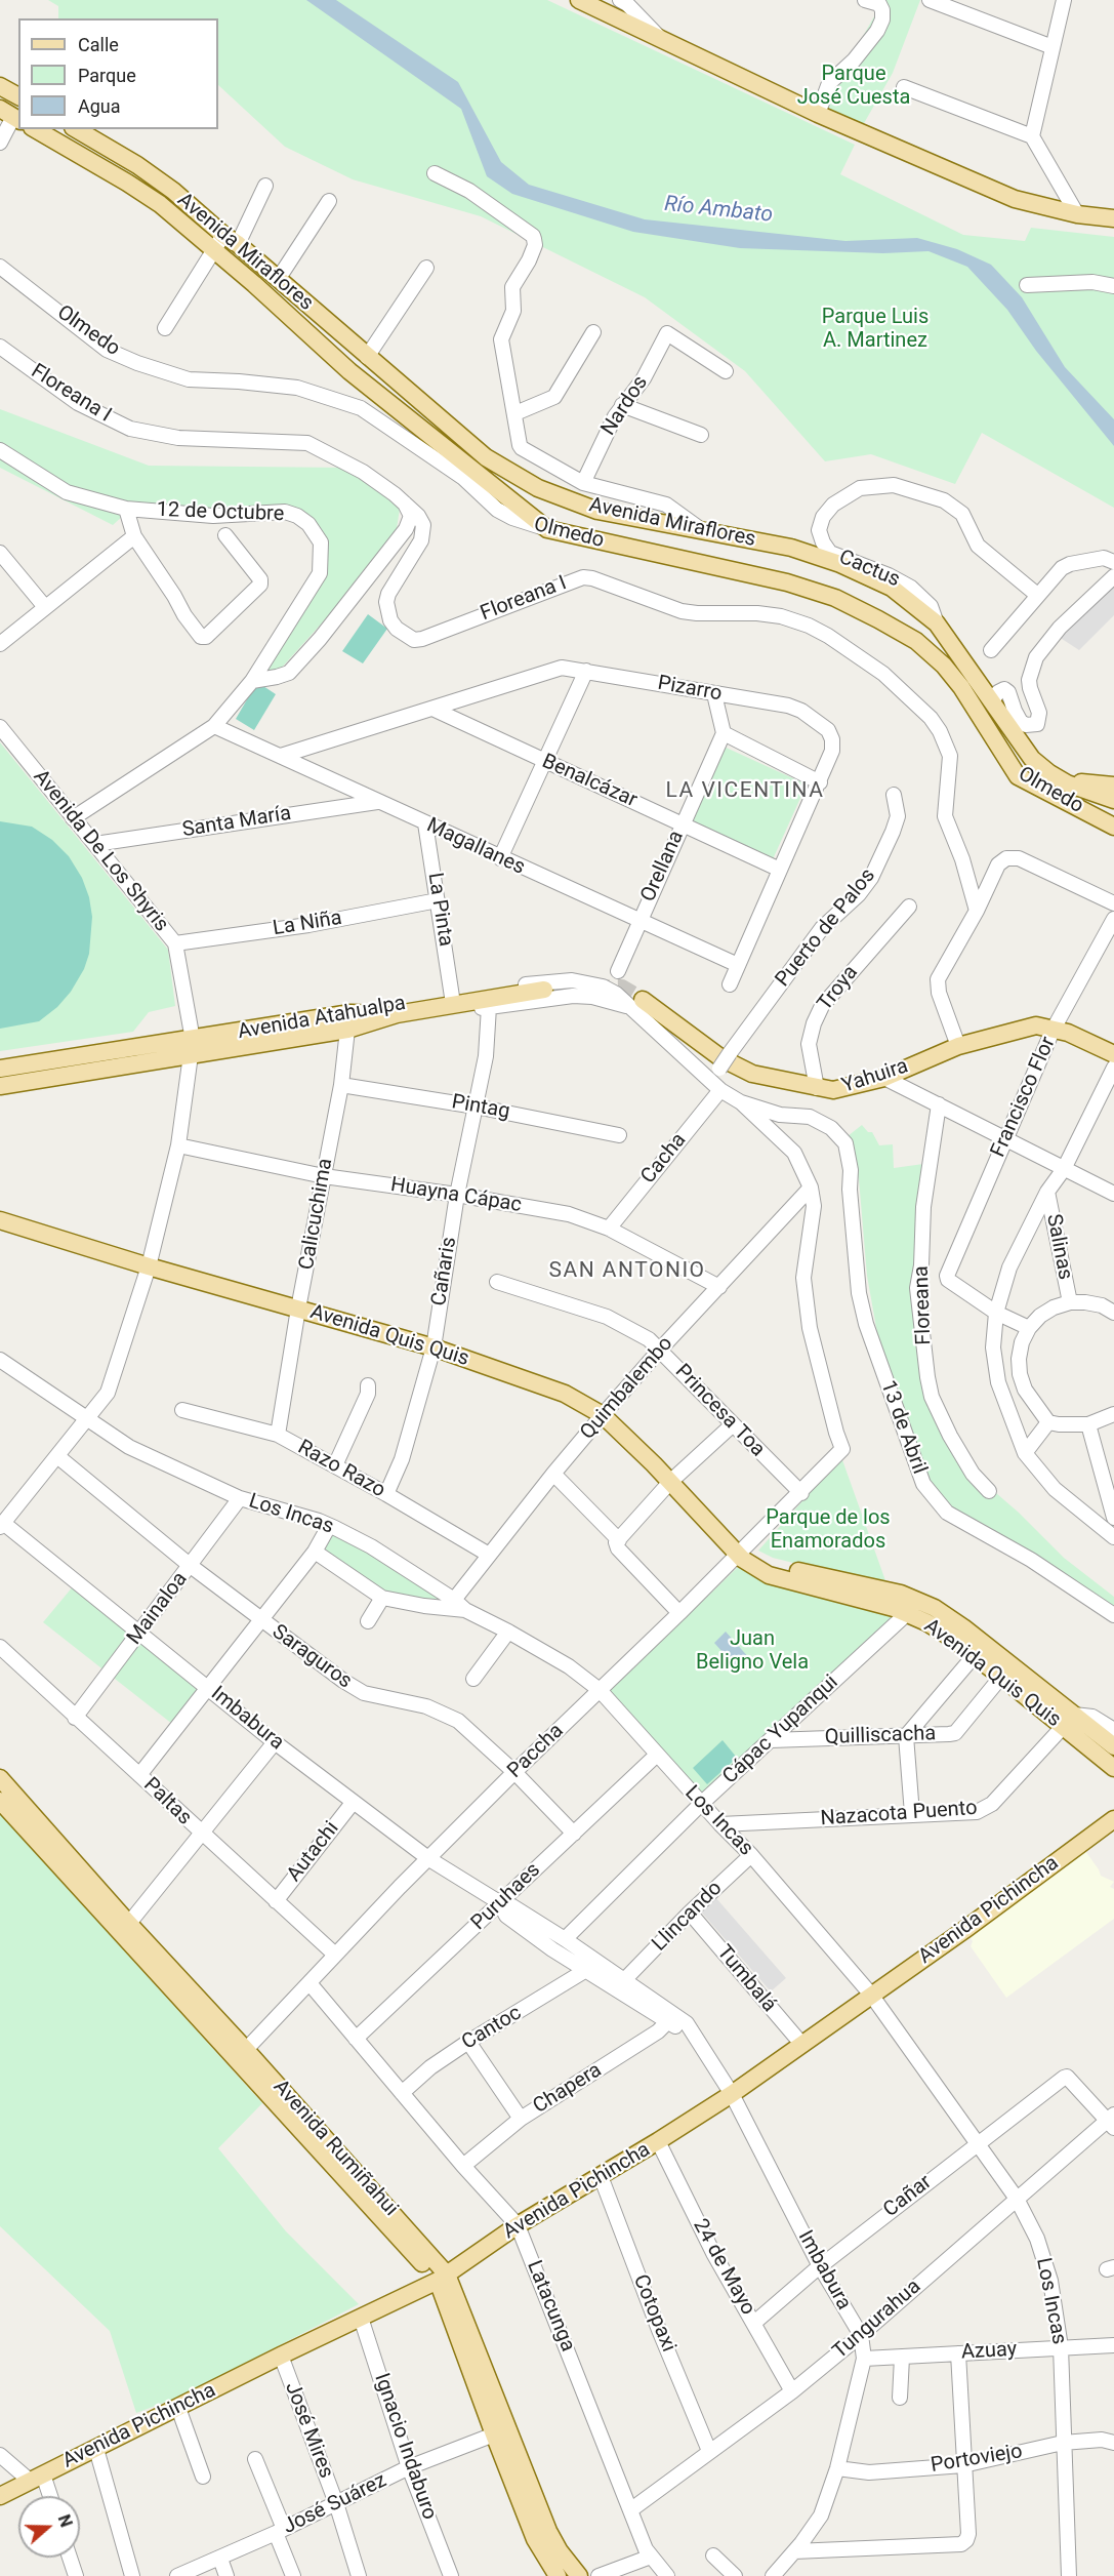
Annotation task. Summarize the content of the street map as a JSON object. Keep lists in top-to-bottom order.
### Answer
{
  "streets": {
    "main road": [
      "Avenida Miraflores",
      "Olmedo",
      "Avenida Atahualpa",
      "Yahuira",
      "Avenida Quis Quis",
      "Avenida Pichincha",
      "Avenida Rumiñahui"
    ],
    "street": [
      "Floreana I",
      "Nardos",
      "12 de Octubre",
      "Cactus",
      "Pizarro",
      "Benalcázar",
      "Santa María",
      "Magallanes",
      "Avenida De Los Shyris",
      "Orellana",
      "La Pinta",
      "La Niña",
      "Puerto de Palos",
      "Troya",
      "Francisco Flor",
      "Pintag",
      "Cacha",
      "Huayna Cápac",
      "Calicuchima",
      "Salinas",
      "Cañaris",
      "Floreana",
      "Quimbalembo",
      "Princesa Toa",
      "13 de Abril",
      "Razo Razo",
      "Los Incas",
      "Mainaloa",
      "Saraguros",
      "Imbabura",
      "Cápac Yupanqui",
      "Quilliscacha",
      "Paccha",
      "Paltas",
      "Nazacota Puento",
      "Autachi",
      "Puruhaes",
      "Llincando",
      "Tumbalá",
      "Cantoc",
      "Chapera",
      "Cañar",
      "24 de Mayo",
      "Latacunga",
      "Cotopaxi",
      "Tungurahua",
      "Azuay",
      "José Mires",
      "Ignacio Indaburo",
      "Portoviejo",
      "José Suárez"
    ]
  },
  "crossings": [
    ["Avenida Miraflores", "Olmedo"],
    ["Avenida Miraflores", "Cactus"],
    ["Pizarro", "Benalcázar"],
    ["Pizarro", "Magallanes"],
    ["Benalcázar", "Orellana"],
    ["Santa María", "Magallanes"],
    ["Santa María", "Avenida De Los Shyris"],
    ["Magallanes", "Orellana"],
    ["Magallanes", "La Pinta"],
    ["Avenida De Los Shyris", "La Niña"],
    ["Avenida De Los Shyris", "Avenida Atahualpa"],
    ["Avenida De Los Shyris", "Huayna Cápac"],
    ["Avenida De Los Shyris", "Avenida Quis Quis"],
    ["Avenida De Los Shyris", "Los Incas"],
    ["Avenida De Los Shyris", "Saraguros"],
    ["Avenida De Los Shyris", "Imbabura"],
    ["La Pinta", "La Niña"],
    ["La Pinta", "Avenida Atahualpa"],
    ["Puerto de Palos", "Avenida Atahualpa"],
    ["Troya", "Yahuira"],
    ["Avenida Atahualpa", "Yahuira"],
    ["Avenida Atahualpa", "Cacha"],
    ["Avenida Atahualpa", "Calicuchima"],
    ["Avenida Atahualpa", "Cañaris"],
    ["Avenida Atahualpa", "13 de Abril"],
    ["Yahuira", "Francisco Flor"],
    ["Pintag", "Calicuchima"],
    ["Pintag", "Cañaris"],
    ["Cacha", "Huayna Cápac"],
    ["Huayna Cápac", "Calicuchima"],
    ["Huayna Cápac", "Cañaris"],
    ["Huayna Cápac", "Quimbalembo"],
    ["Calicuchima", "Avenida Quis Quis"],
    ["Calicuchima", "Razo Razo"],
    ["Cañaris", "Avenida Quis Quis"],
    ["Cañaris", "Razo Razo"],
    ["Avenida Quis Quis", "Quimbalembo"],
    ["Avenida Quis Quis", "Cápac Yupanqui"],
    ["Avenida Quis Quis", "Quilliscacha"],
    ["Avenida Quis Quis", "Paccha"],
    ["Avenida Quis Quis", "Nazacota Puento"],
    ["Quimbalembo", "Princesa Toa"],
    ["Quimbalembo", "Razo Razo"],
    ["Quimbalembo", "Los Incas"],
    ["Quimbalembo", "Paccha"],
    ["Princesa Toa", "Paccha"],
    ["Los Incas", "Mainaloa"],
    ["Los Incas", "Cápac Yupanqui"],
    ["Los Incas", "Paccha"],
    ["Los Incas", "Nazacota Puento"],
    ["Los Incas", "Puruhaes"],
    ["Los Incas", "Avenida Pichincha"],
    ["Los Incas", "Llincando"],
    ["Los Incas", "Cañar"],
    ["Los Incas", "Tungurahua"],
    ["Los Incas", "Azuay"],
    ["Los Incas", "Portoviejo"],
    ["Mainaloa", "Saraguros"],
    ["Mainaloa", "Imbabura"],
    ["Mainaloa", "Paltas"],
    ["Saraguros", "Paccha"],
    ["Saraguros", "Puruhaes"],
    ["Imbabura", "Cápac Yupanqui"],
    ["Imbabura", "Paccha"],
    ["Imbabura", "Autachi"],
    ["Imbabura", "Puruhaes"],
    ["Imbabura", "Avenida Pichincha"],
    ["Imbabura", "Llincando"],
    ["Imbabura", "Cantoc"],
    ["Imbabura", "Chapera"],
    ["Imbabura", "Cañar"],
    ["Imbabura", "Tungurahua"],
    ["Imbabura", "Azuay"],
    ["Imbabura", "Portoviejo"],
    ["Cápac Yupanqui", "Quilliscacha"],
    ["Paccha", "Paltas"],
    ["Paccha", "Avenida Rumiñahui"],
    ["Paccha", "Latacunga"],
    ["Paltas", "Autachi"],
    ["Puruhaes", "Latacunga"],
    ["Avenida Pichincha", "Tumbalá"],
    ["Avenida Pichincha", "Avenida Rumiñahui"],
    ["Avenida Pichincha", "24 de Mayo"],
    ["Avenida Pichincha", "Latacunga"],
    ["Avenida Pichincha", "Cotopaxi"],
    ["Avenida Pichincha", "José Mires"],
    ["Avenida Pichincha", "Ignacio Indaburo"],
    ["Llincando", "Tumbalá"],
    ["Cantoc", "Latacunga"],
    ["Chapera", "Latacunga"],
    ["Avenida Rumiñahui", "José Suárez"],
    ["Cañar", "24 de Mayo"],
    ["Cañar", "Tungurahua"],
    ["24 de Mayo", "Tungurahua"],
    ["Latacunga", "Tungurahua"],
    ["Cotopaxi", "Tungurahua"],
    ["José Mires", "José Suárez"],
    ["Ignacio Indaburo", "José Suárez"]
  ],
  "districts": ["LA VICENTINA", "SAN ANTONIO"],
  "water": ["Río Ambato"],
  "parks": [
    "Parque José Cuesta",
    "Parque Luis A. Martinez",
    "Parque de los Enamorados",
    "Juan Beligno Vela"
  ],
  "legend": ["Calle", "Parque", "Agua"],
  "north": "right"
}
